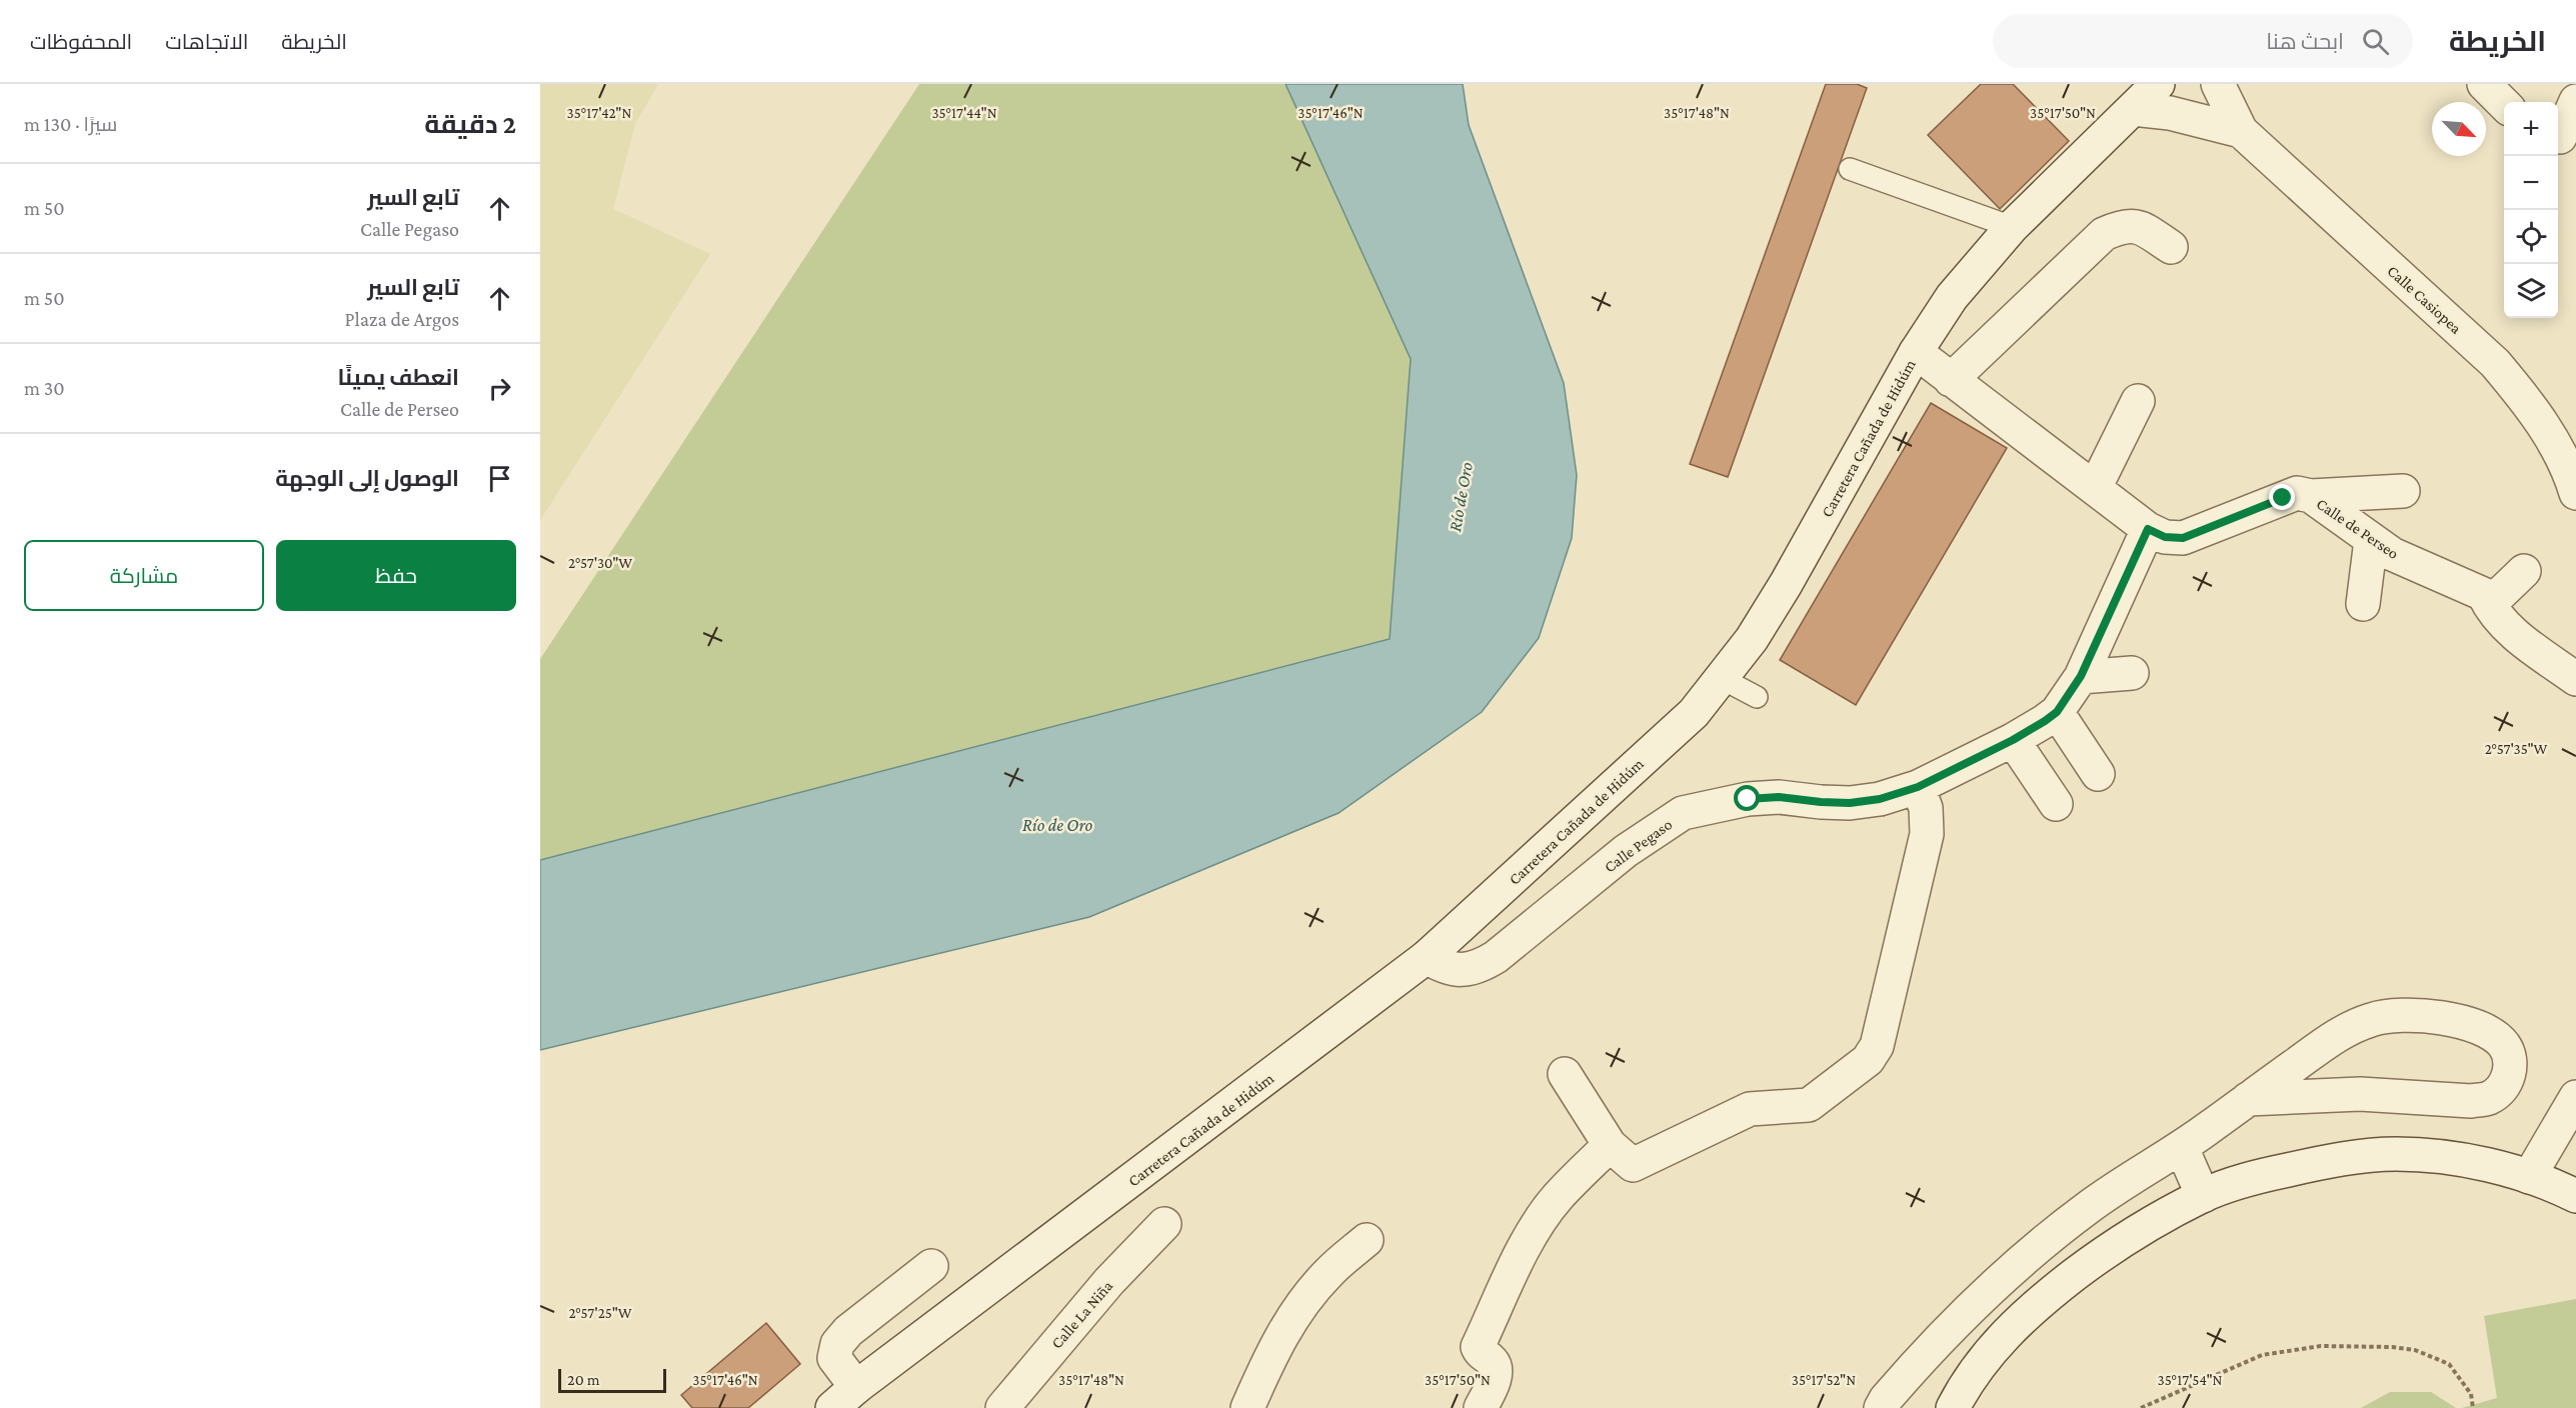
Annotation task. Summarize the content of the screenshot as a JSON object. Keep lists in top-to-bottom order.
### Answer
{
  "streets": {
    "street": [
      "Calle Casiopea",
      "Carretera Cañada de Hidúm",
      "Calle de Perseo",
      "Calle Pegaso",
      "Calle La Niña"
    ]
  },
  "crossings": [
    ["Calle Casiopea", "Carretera Cañada de Hidúm"],
    ["Carretera Cañada de Hidúm", "Calle Pegaso"]
  ],
  "water": ["Río de Oro"],
  "scale_bar": "20 m",
  "north": "bottom right",
  "page": {
    "header": "الخريطة",
    "search": "ابحث هنا",
    "nav": ["الخريطة", "الاتجاهات", "المحفوظات"],
    "heading": ["2 دقيقة", "سيرًا · 130 m"],
    "map_buttons": ["+", "−"],
    "list": [
      ["تابع السير", "Calle Pegaso", "50 m"],
      ["تابع السير", "Plaza de Argos", "50 m"],
      ["انعطف يمينًا", "Calle de Perseo", "30 m"],
      "الوصول إلى الوجهة"
    ],
    "buttons": ["حفظ", "مشاركة"],
    "scale": "20 m"
  },
  "coordinates": [
    "35°17'42\"N",
    "35°17'44\"N",
    "35°17'46\"N",
    "35°17'48\"N",
    "35°17'50\"N",
    "2°57'30\"W",
    "2°57'35\"W",
    "2°57'25\"W",
    "35°17'52\"N",
    "35°17'54\"N"
  ]
}
